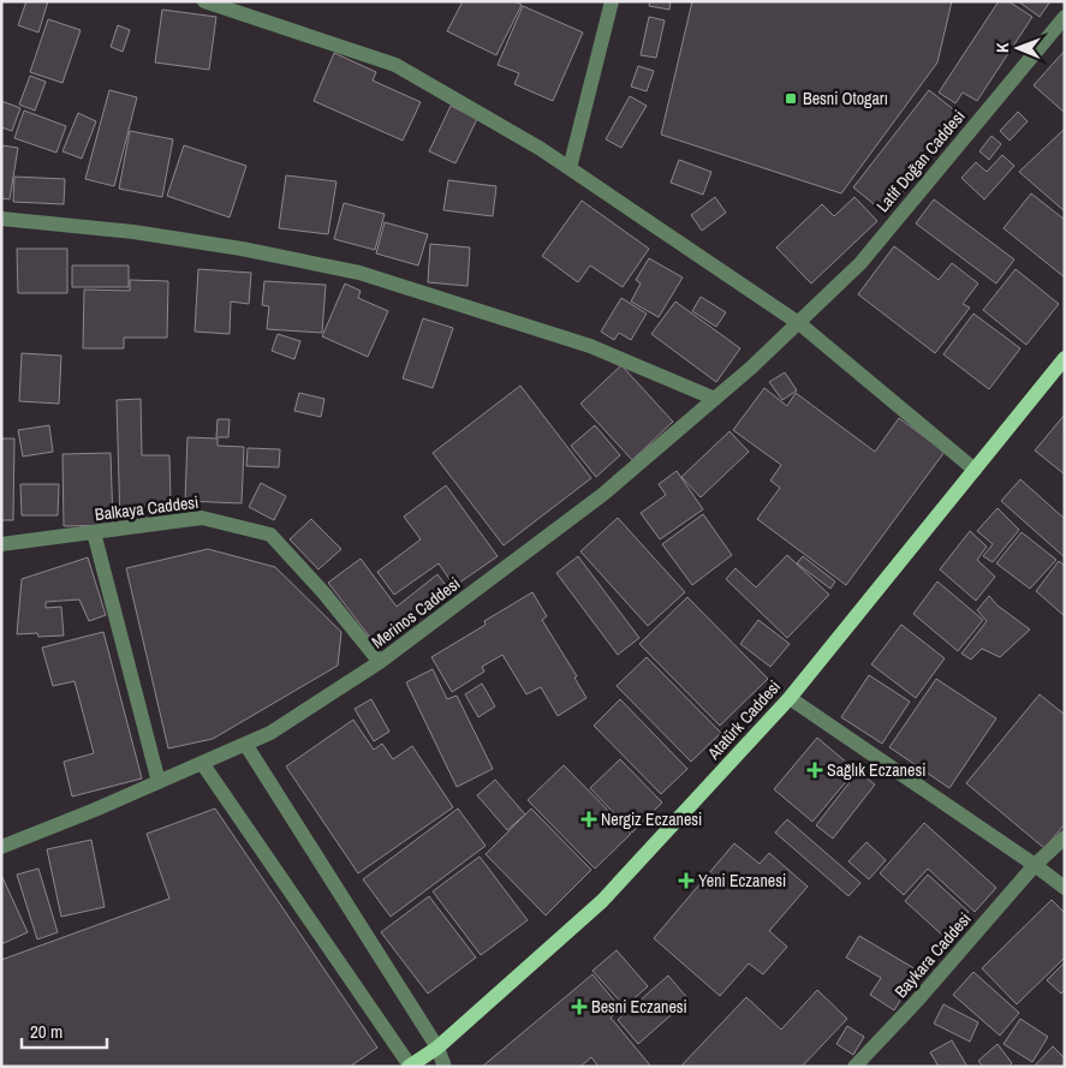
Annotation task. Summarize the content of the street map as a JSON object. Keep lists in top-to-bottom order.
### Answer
{
  "streets": {
    "main road": ["Atatürk Caddesi"],
    "street": [
      "Latif Doğan Caddesi",
      "Balkaya Caddesi",
      "Merinos Caddesi",
      "Baykara Caddesi"
    ]
  },
  "crossings": [
    ["Latif Doğan Caddesi", "Merinos Caddesi"],
    ["Balkaya Caddesi", "Merinos Caddesi"]
  ],
  "places": {
    "transit": ["Besni Otogarı"],
    "health": [
      "Sağlık Eczanesi",
      "Nergiz Eczanesi",
      "Yeni Eczanesi",
      "Besni Eczanesi"
    ]
  },
  "scale_bar": "20 m",
  "north": "left"
}
